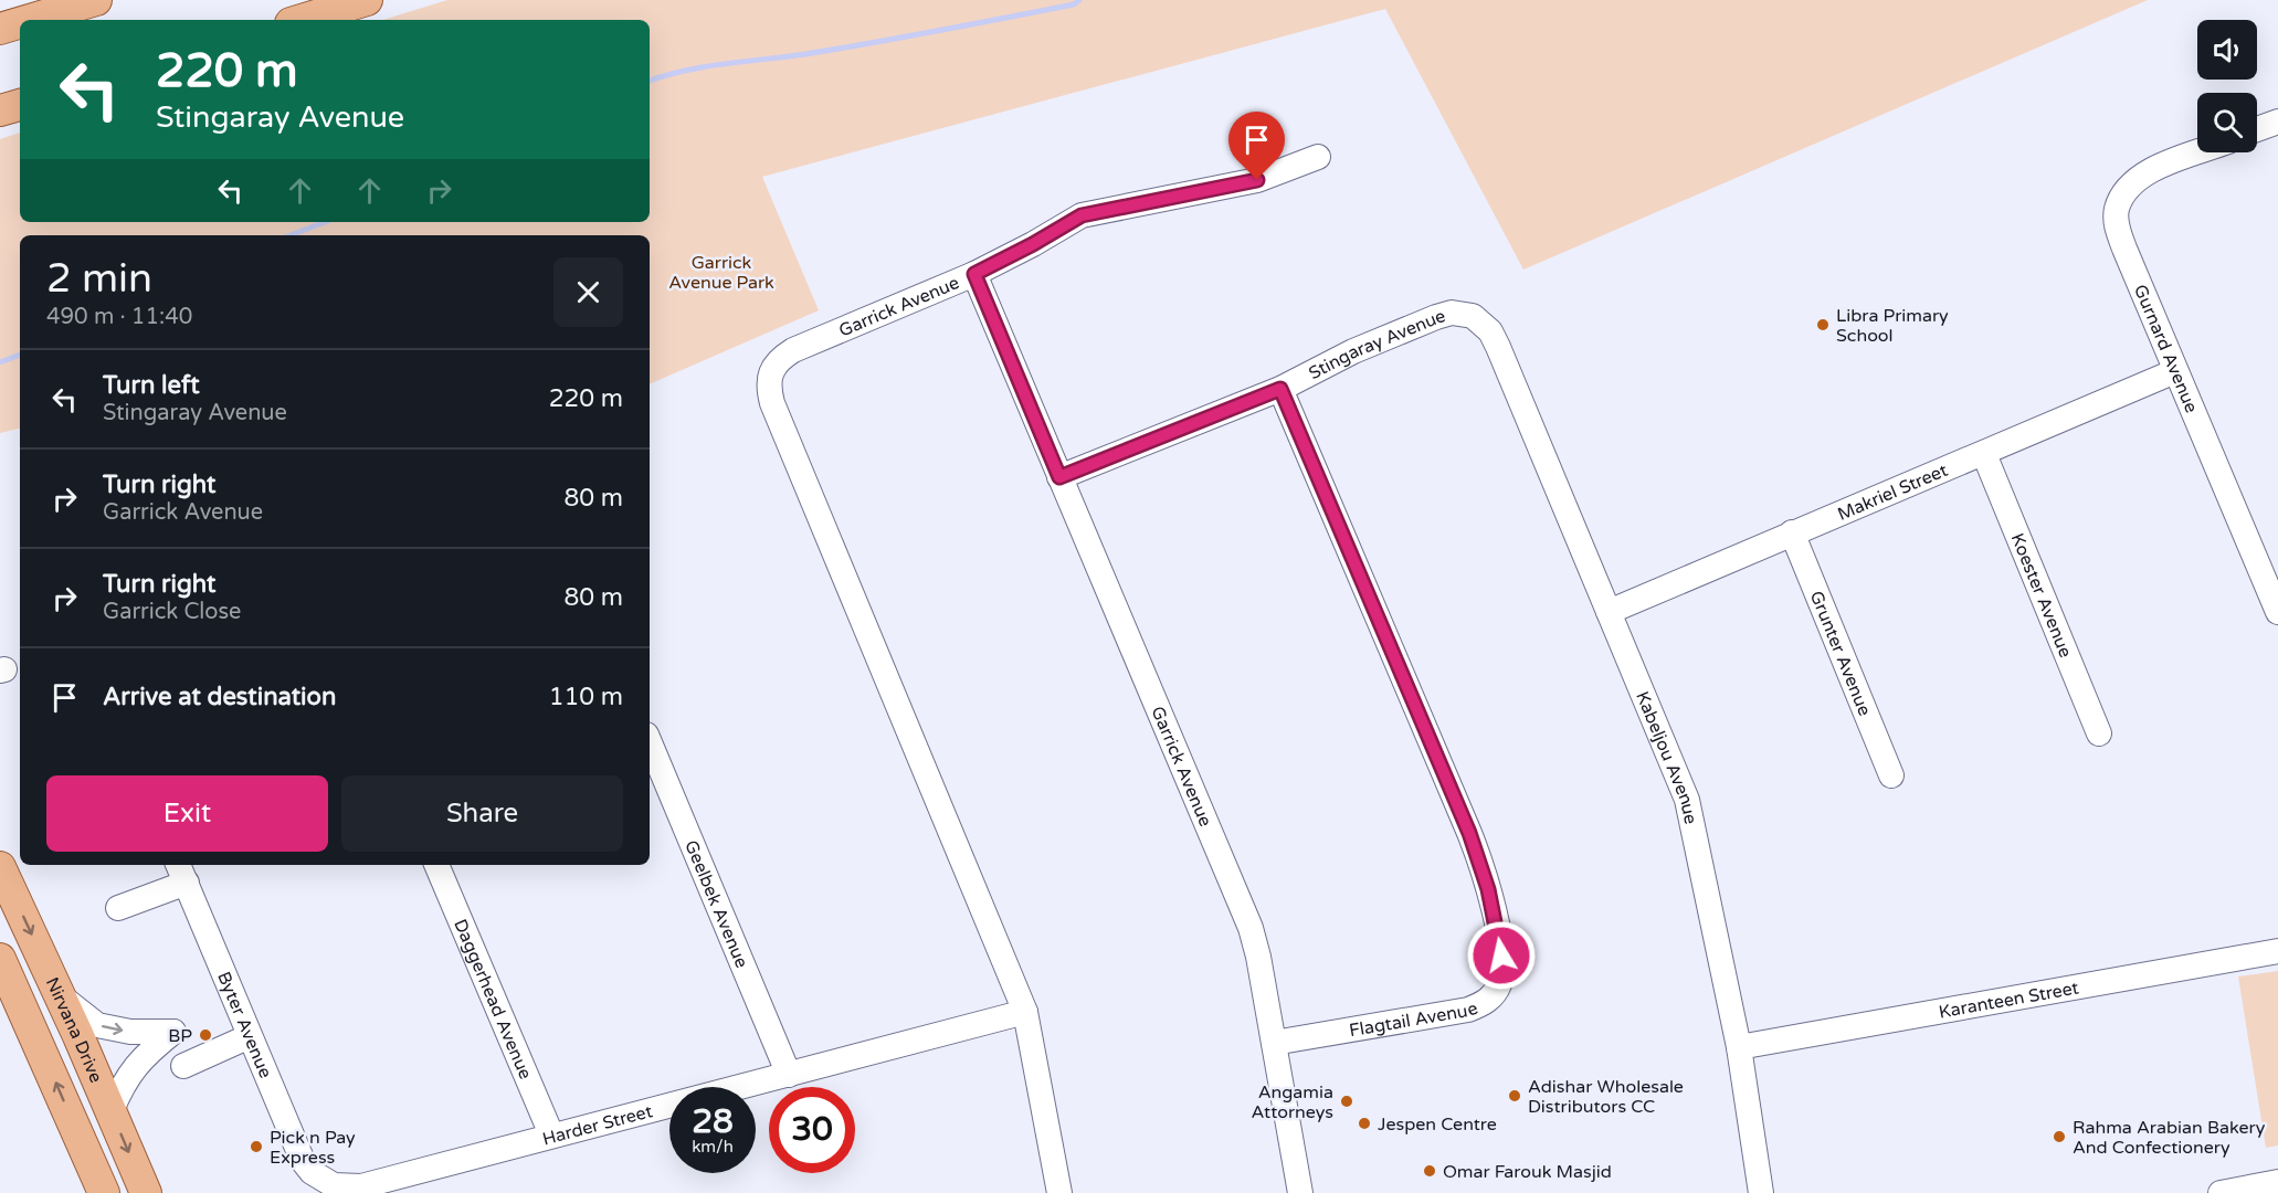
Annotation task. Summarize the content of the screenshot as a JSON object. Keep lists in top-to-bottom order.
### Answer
{
  "streets": {
    "main road": ["Nirvana Drive"],
    "street": [
      "Garrick Avenue",
      "Stingaray Avenue",
      "Gurnard Avenue",
      "Makriel Street",
      "Koester Avenue",
      "Grunter Avenue",
      "Kabeljou Avenue",
      "Geelbek Avenue",
      "Daggerhead Avenue",
      "Karanteen Street",
      "Flagtail Avenue",
      "Byter Avenue",
      "Harder Street"
    ]
  },
  "crossings": [
    ["Garrick Avenue", "Stingaray Avenue"],
    ["Garrick Avenue", "Flagtail Avenue"],
    ["Garrick Avenue", "Harder Street"],
    ["Stingaray Avenue", "Kabeljou Avenue"],
    ["Stingaray Avenue", "Flagtail Avenue"],
    ["Gurnard Avenue", "Makriel Street"],
    ["Makriel Street", "Koester Avenue"],
    ["Makriel Street", "Grunter Avenue"],
    ["Makriel Street", "Kabeljou Avenue"],
    ["Kabeljou Avenue", "Karanteen Street"],
    ["Geelbek Avenue", "Harder Street"],
    ["Daggerhead Avenue", "Harder Street"],
    ["Byter Avenue", "Harder Street"]
  ],
  "parks": ["Garrick Avenue Park"],
  "places": [
    "Libra Primary School",
    "BP",
    "Adishar Wholesale Distributors CC",
    "Angamia Attorneys",
    "Jespen Centre",
    "Rahma Arabian Bakery And Confectionery",
    "Pick n Pay Express",
    "Omar Farouk Masjid"
  ],
  "page": {
    "turn": ["220 m", "Stingaray Avenue"],
    "heading": ["2 min", "490 m · 11:40"],
    "list": [
      {
        "name": "Turn left",
        "note": "Stingaray Avenue",
        "value": "220 m"
      },
      {
        "name": "Turn right",
        "note": "Garrick Avenue",
        "value": "80 m"
      },
      {
        "name": "Turn right",
        "note": "Garrick Close",
        "value": "80 m"
      },
      {
        "name": "Arrive at destination",
        "value": "110 m"
      }
    ],
    "buttons": ["Exit", "Share"],
    "speed": "28 km/h",
    "limit": "30"
  }
}
